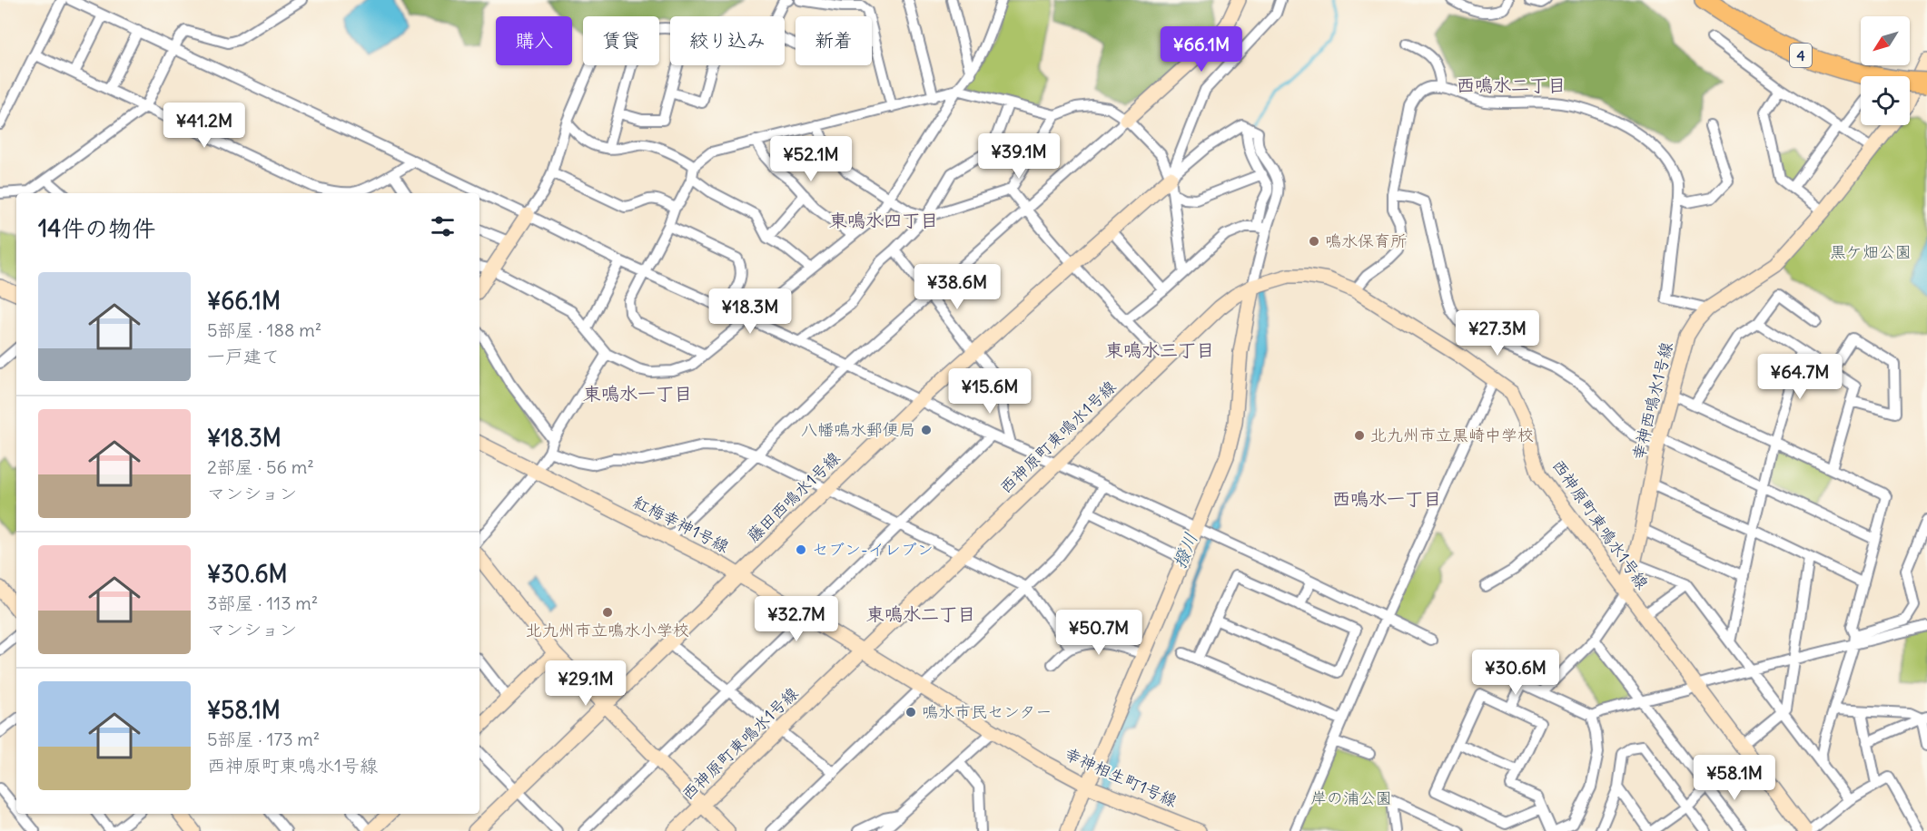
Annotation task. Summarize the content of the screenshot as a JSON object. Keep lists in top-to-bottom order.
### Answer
{
  "streets": {
    "highway": ["4"],
    "street": [
      "幸神西鳴水1号線",
      "西神原町東鳴水1号線",
      "藤田西鳴水1号線",
      "紅梅幸神1号線",
      "幸神相生町1号線"
    ]
  },
  "crossings": [
    ["幸神西鳴水1号線", "西神原町東鳴水1号線"],
    ["西神原町東鳴水1号線", "紅梅幸神1号線"],
    ["西神原町東鳴水1号線", "幸神相生町1号線"],
    ["藤田西鳴水1号線", "紅梅幸神1号線"],
    ["紅梅幸神1号線", "幸神相生町1号線"]
  ],
  "districts": [
    "西鳴水二丁目",
    "東鳴水四丁目",
    "東鳴水三丁目",
    "東鳴水一丁目",
    "西鳴水一丁目",
    "東鳴水二丁目"
  ],
  "water": ["撥川"],
  "parks": ["黒ケ畑公園", "岸の浦公園"],
  "places": [
    "鳴水保育所",
    "八幡鳴水郵便局",
    "北九州市立黒崎中学校",
    "セブン-イレブン",
    "北九州市立鳴水小学校",
    "鳴水市民センター"
  ],
  "north": "bottom left",
  "page": {
    "chip": [
      "購入",
      "賃貸",
      "絞り込み",
      "新着"
    ],
    "price": [
      "¥66.1M",
      "¥41.2M",
      "¥39.1M",
      "¥52.1M",
      "¥38.6M",
      "¥18.3M",
      "¥27.3M",
      "¥64.7M",
      "¥15.6M",
      "¥32.7M",
      "¥50.7M",
      "¥30.6M",
      "¥29.1M",
      "¥58.1M"
    ],
    "heading": "14件の物件",
    "list": [
      {
        "name": "¥66.1M",
        "note": "5部屋 · 188 m² · 一戸建て"
      },
      {
        "name": "¥18.3M",
        "note": "2部屋 · 56 m² · マンション"
      },
      {
        "name": "¥30.6M",
        "note": "3部屋 · 113 m² · マンション"
      },
      {
        "name": "¥58.1M",
        "note": "5部屋 · 173 m² · 西神原町東鳴水1号線"
      }
    ]
  }
}
